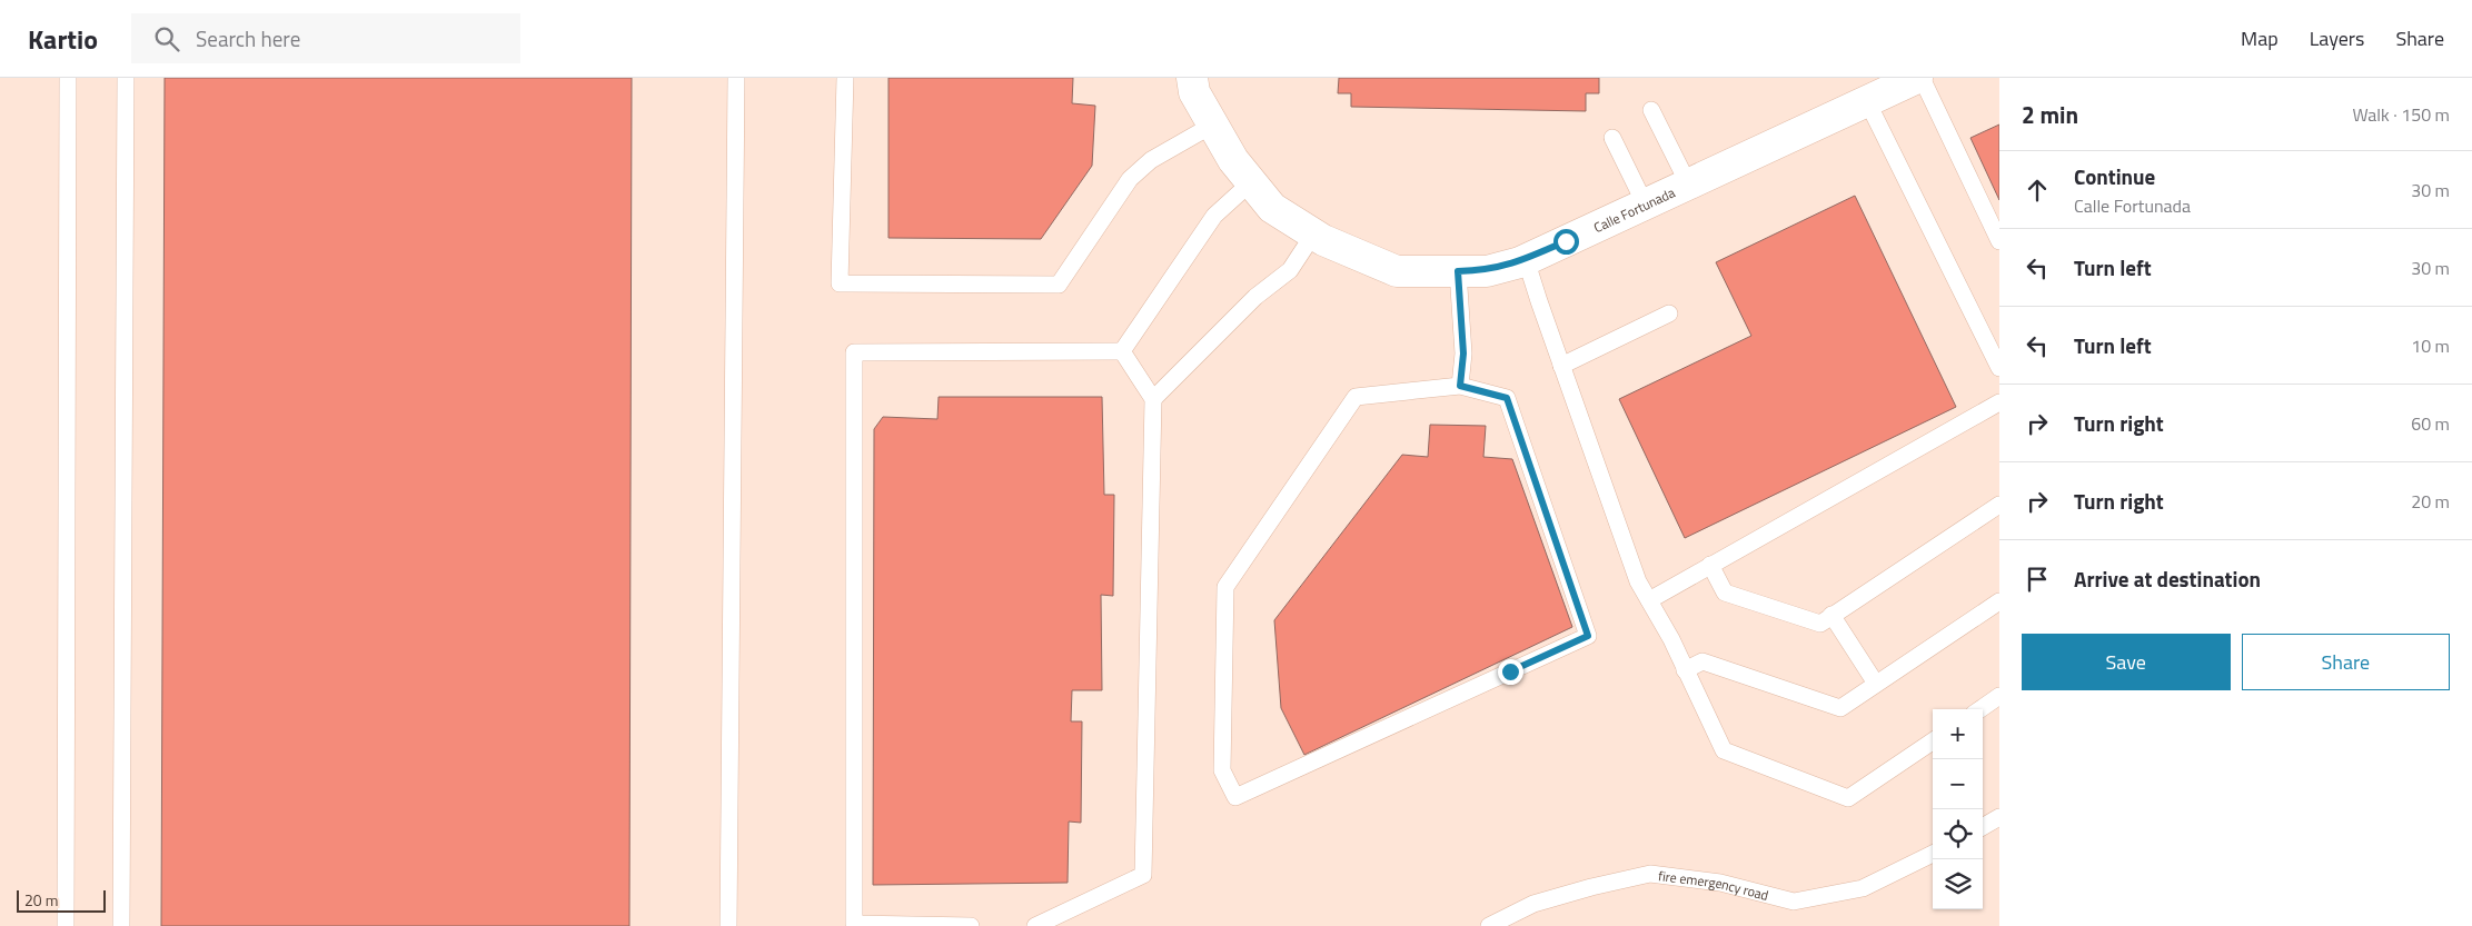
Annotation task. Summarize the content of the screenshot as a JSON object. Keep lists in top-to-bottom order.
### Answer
{
  "streets": {
    "street": ["Calle Fortunada"],
    "lane": ["fire emergency road"]
  },
  "scale_bar": "20 m",
  "page": {
    "header": "Kartio",
    "search": "Search here",
    "nav": ["Map", "Layers", "Share"],
    "heading": ["2 min", "Walk · 150 m"],
    "list": [
      ["Continue", "Calle Fortunada", "30 m"],
      ["Turn left", "30 m"],
      ["Turn left", "10 m"],
      ["Turn right", "60 m"],
      ["Turn right", "20 m"],
      "Arrive at destination"
    ],
    "buttons": ["Save", "Share"],
    "map_buttons": ["+", "−"],
    "scale": "20 m"
  }
}
